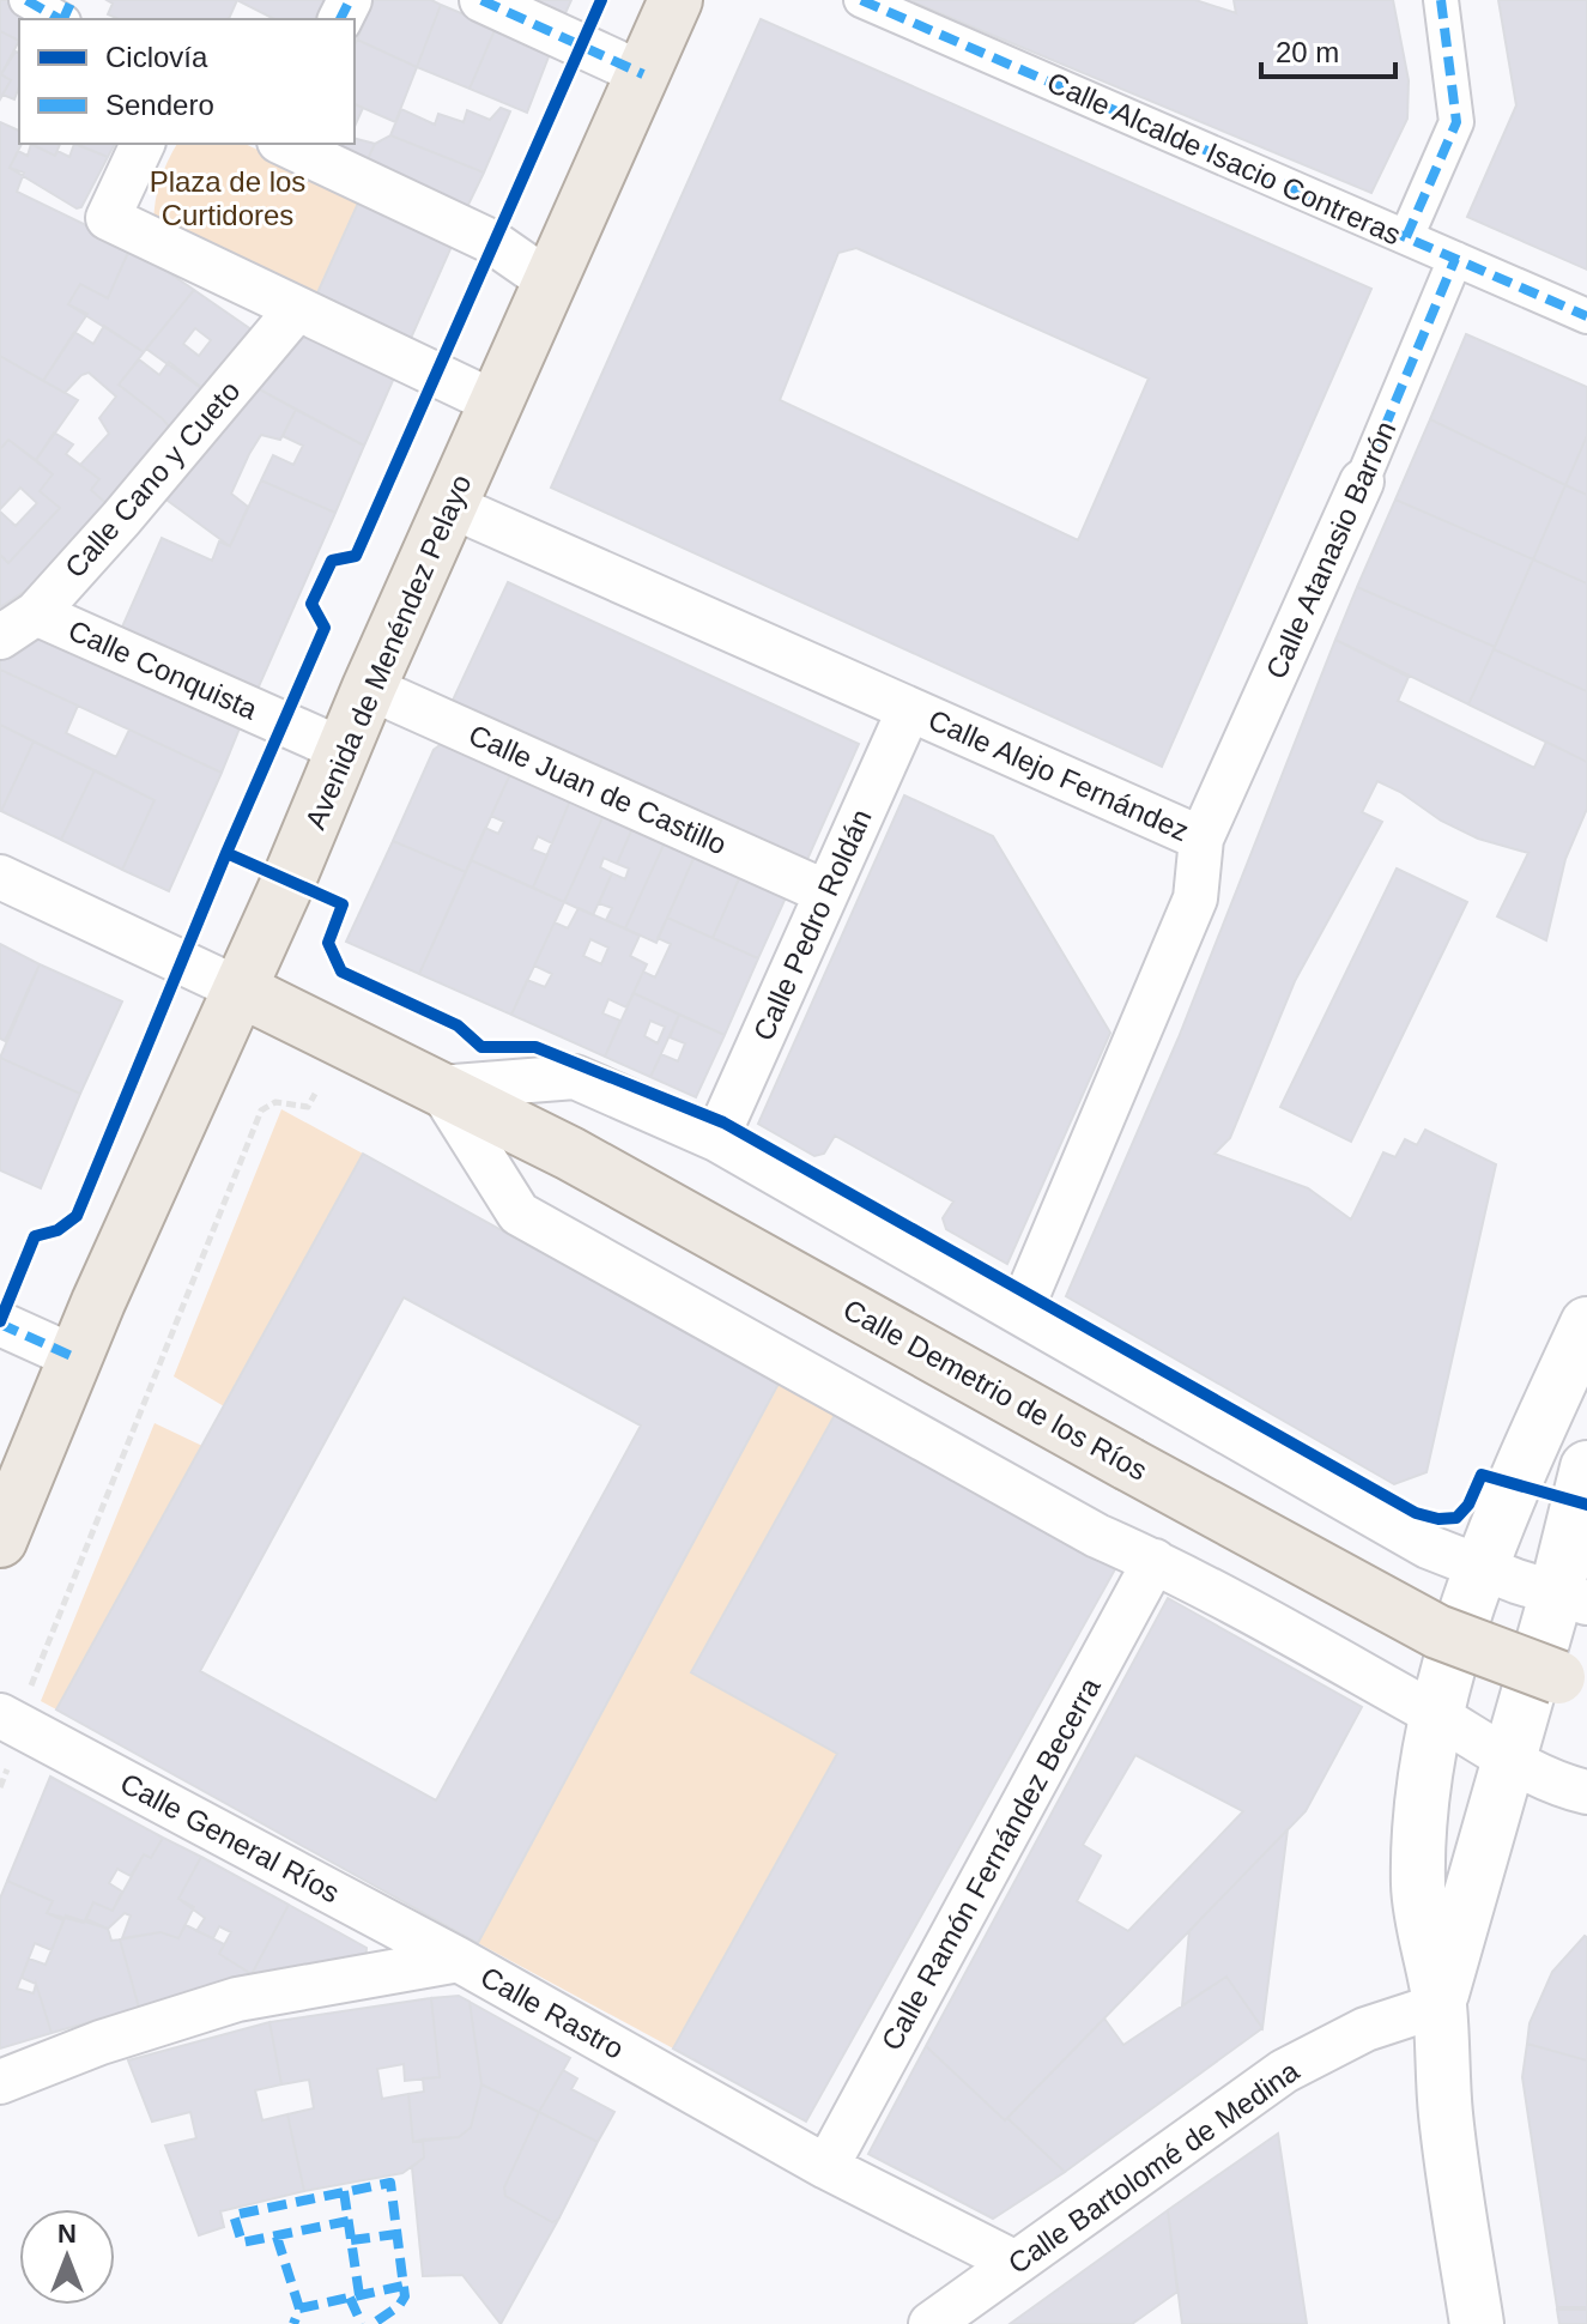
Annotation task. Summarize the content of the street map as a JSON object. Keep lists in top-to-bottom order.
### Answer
{
  "streets": {
    "main road": ["Avenida de Menéndez Pelayo", "Calle Demetrio de los Ríos"],
    "street": [
      "Calle Alcalde Isacio Contreras",
      "Calle Cano y Cueto",
      "Calle Atanasio Barrón",
      "Calle Conquista",
      "Calle Alejo Fernández",
      "Calle Juan de Castillo",
      "Calle Pedro Roldán",
      "Calle General Ríos",
      "Calle Ramón Fernández Becerra",
      "Calle Rastro",
      "Calle Bartolomé de Medina"
    ]
  },
  "crossings": [
    ["Calle Alcalde Isacio Contreras", "Calle Atanasio Barrón"],
    ["Calle Cano y Cueto", "Calle Conquista"],
    ["Calle Atanasio Barrón", "Calle Alejo Fernández"],
    ["Avenida de Menéndez Pelayo", "Calle Conquista"],
    ["Avenida de Menéndez Pelayo", "Calle Alejo Fernández"],
    ["Avenida de Menéndez Pelayo", "Calle Juan de Castillo"],
    ["Avenida de Menéndez Pelayo", "Calle Demetrio de los Ríos"],
    ["Calle Alejo Fernández", "Calle Pedro Roldán"],
    ["Calle Juan de Castillo", "Calle Pedro Roldán"],
    ["Calle General Ríos", "Calle Rastro"],
    ["Calle Ramón Fernández Becerra", "Calle Rastro"],
    ["Calle Rastro", "Calle Bartolomé de Medina"]
  ],
  "parks": ["Plaza de los Curtidores"],
  "legend": ["Ciclovía", "Sendero"],
  "scale_bar": "20 m",
  "north": "top"
}
